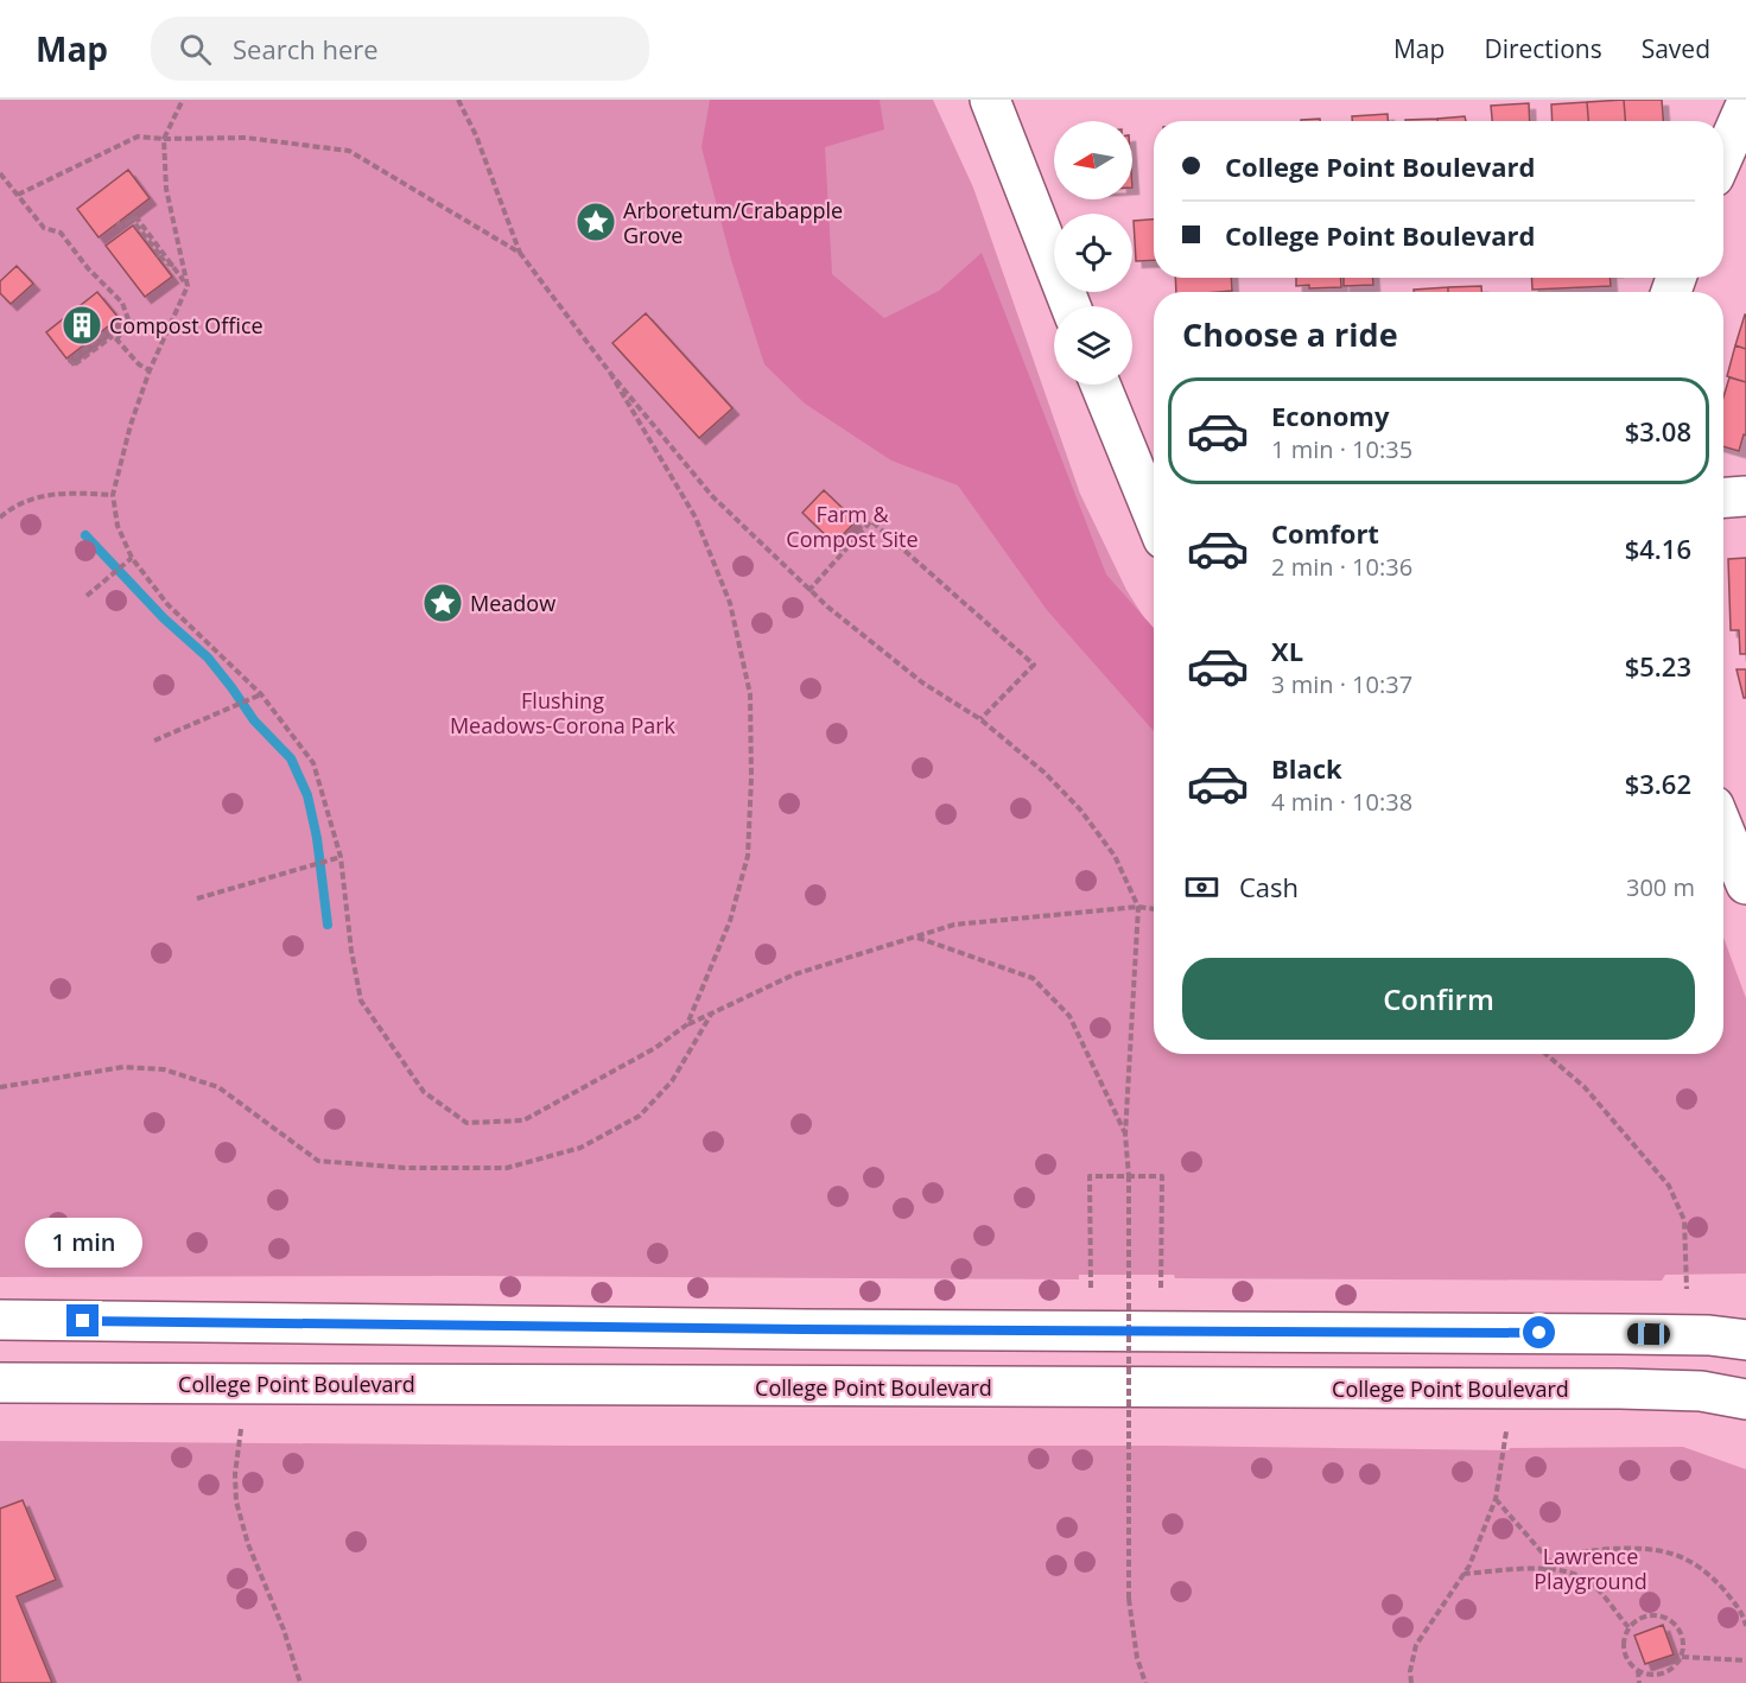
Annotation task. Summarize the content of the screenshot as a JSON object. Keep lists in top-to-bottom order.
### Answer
{
  "streets": {
    "main road": ["College Point Boulevard"]
  },
  "parks": ["Farm & Compost Site", "Flushing Meadows-Corona Park", "Lawrence Playground"],
  "places": {
    "place": ["Arboretum/Crabapple Grove", "Meadow"],
    "building": ["Compost Office"]
  },
  "north": "left",
  "page": {
    "header": "Map",
    "search": "Search here",
    "nav": ["Map", "Directions", "Saved"],
    "banner": ["College Point Boulevard", "College Point Boulevard"],
    "heading": "Choose a ride",
    "list": [
      {
        "name": "Economy",
        "note": "1 min · 10:35",
        "value": "$3.08"
      },
      {
        "name": "Comfort",
        "note": "2 min · 10:36",
        "value": "$4.16"
      },
      {
        "name": "XL",
        "note": "3 min · 10:37",
        "value": "$5.23"
      },
      {
        "name": "Black",
        "note": "4 min · 10:38",
        "value": "$3.62"
      }
    ],
    "pay": ["Cash", "300 m"],
    "buttons": "Confirm",
    "bubble": "1 min"
  }
}
